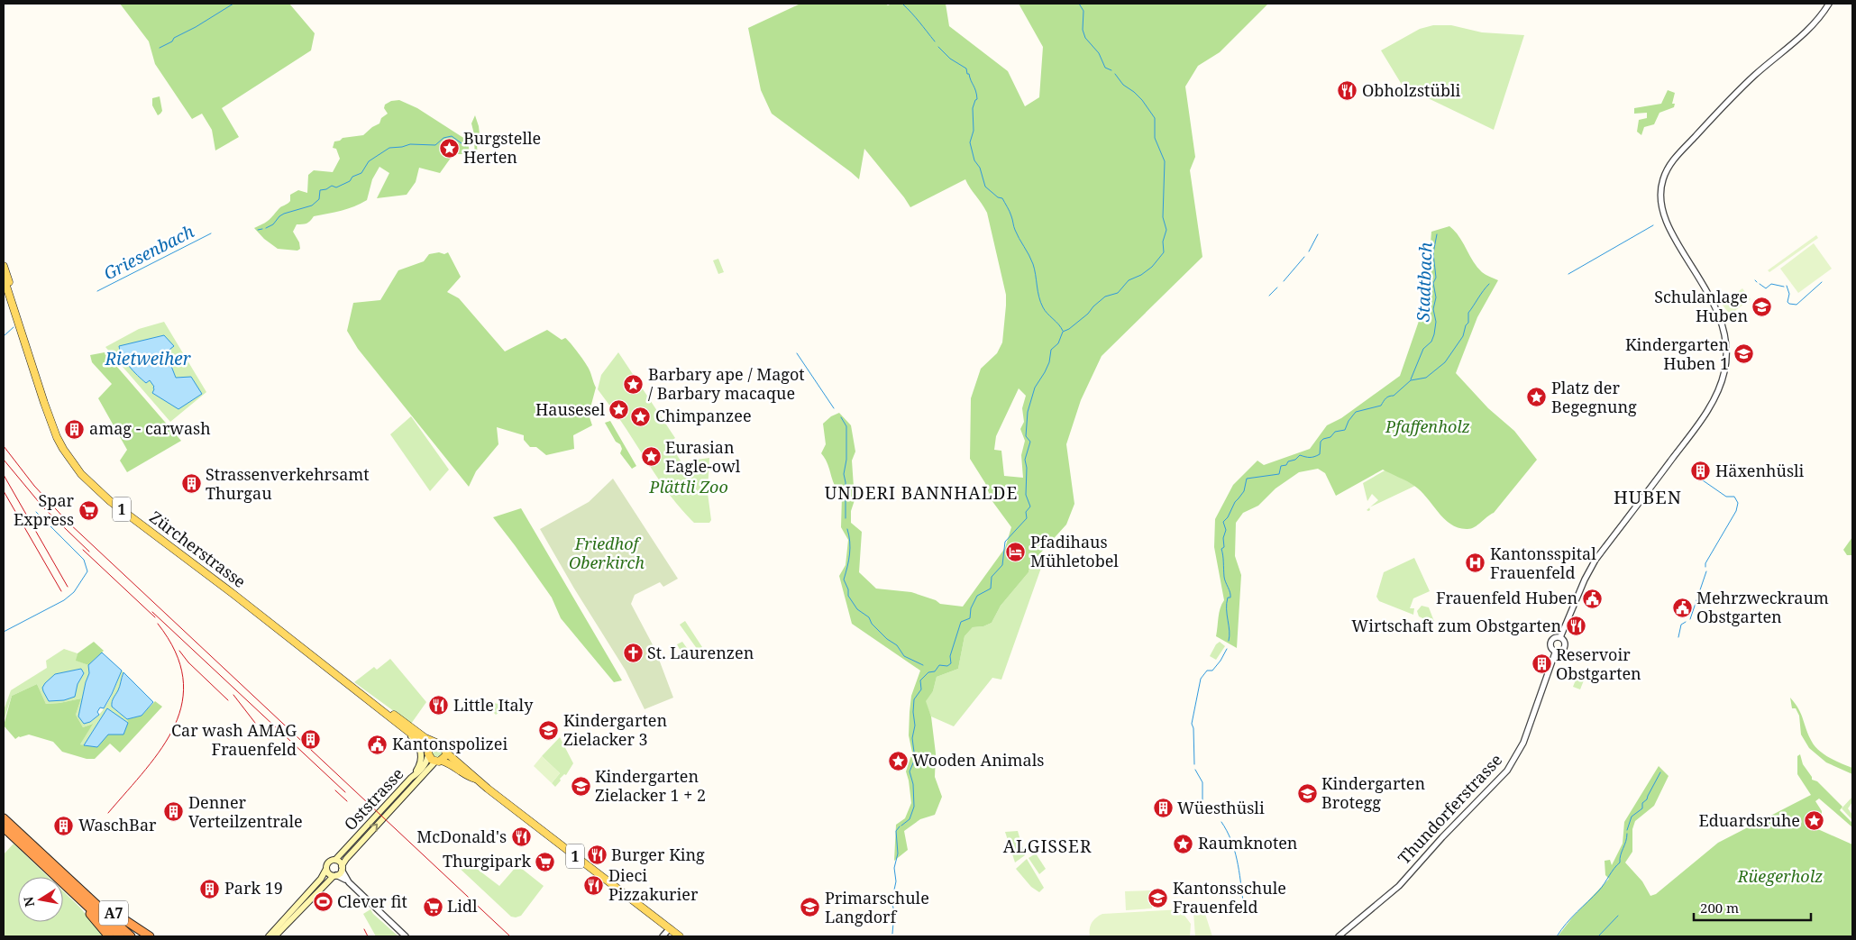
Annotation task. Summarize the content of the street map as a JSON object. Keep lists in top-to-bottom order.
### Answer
{
  "streets": {
    "highway": ["A7"],
    "main road": ["1", "Zürcherstrasse", "Oststrasse"],
    "street": ["Thundorferstrasse"]
  },
  "crossings": [
    ["1", "Zürcherstrasse"],
    ["1", "Oststrasse"],
    ["Zürcherstrasse", "Oststrasse"]
  ],
  "districts": ["UNDERI BANNHALDE", "HUBEN", "ALGISSER"],
  "water": ["Griesenbach", "Stadtbach", "Rietweiher"],
  "parks": [
    "Pfaffenholz",
    "Plättli Zoo",
    "Friedhof Oberkirch",
    "Rüegerholz"
  ],
  "places": {
    "restaurant": [
      "Obholzstübli",
      "Wirtschaft zum Obstgarten",
      "Little Italy",
      "McDonald's",
      "Burger King",
      "Dieci Pizzakurier"
    ],
    "place": [
      "Burgstelle Herten",
      "Barbary ape / Magot / Barbary macaque",
      "Platz der Begegnung",
      "Hausesel",
      "Chimpanzee",
      "Eurasian Eagle-owl",
      "Wooden Animals",
      "Eduardsruhe",
      "Raumknoten"
    ],
    "school or university": [
      "Schulanlage Huben",
      "Kindergarten Huben 1",
      "Kindergarten Zielacker 3",
      "Kindergarten Zielacker 1 + 2",
      "Kindergarten Brotegg",
      "Kantonsschule Frauenfeld",
      "Primarschule Langdorf"
    ],
    "building": [
      "amag - carwash",
      "Häxenhüsli",
      "Strassenverkehrsamt Thurgau",
      "Reservoir Obstgarten",
      "Car wash AMAG Frauenfeld",
      "Wüesthüsli",
      "Denner Verteilzentrale",
      "WaschBar",
      "Park 19"
    ],
    "supermarket": ["Spar Express", "Thurgipark", "Lidl"],
    "hotel": ["Pfadihaus Mühletobel"],
    "hospital": ["Kantonsspital Frauenfeld"],
    "public building": ["Frauenfeld Huben", "Mehrzweckraum Obstgarten", "Kantonspolizei"],
    "church": ["St. Laurenzen"],
    "sports": ["Clever fit"]
  },
  "scale_bar": "200 m",
  "north": "left"
}
